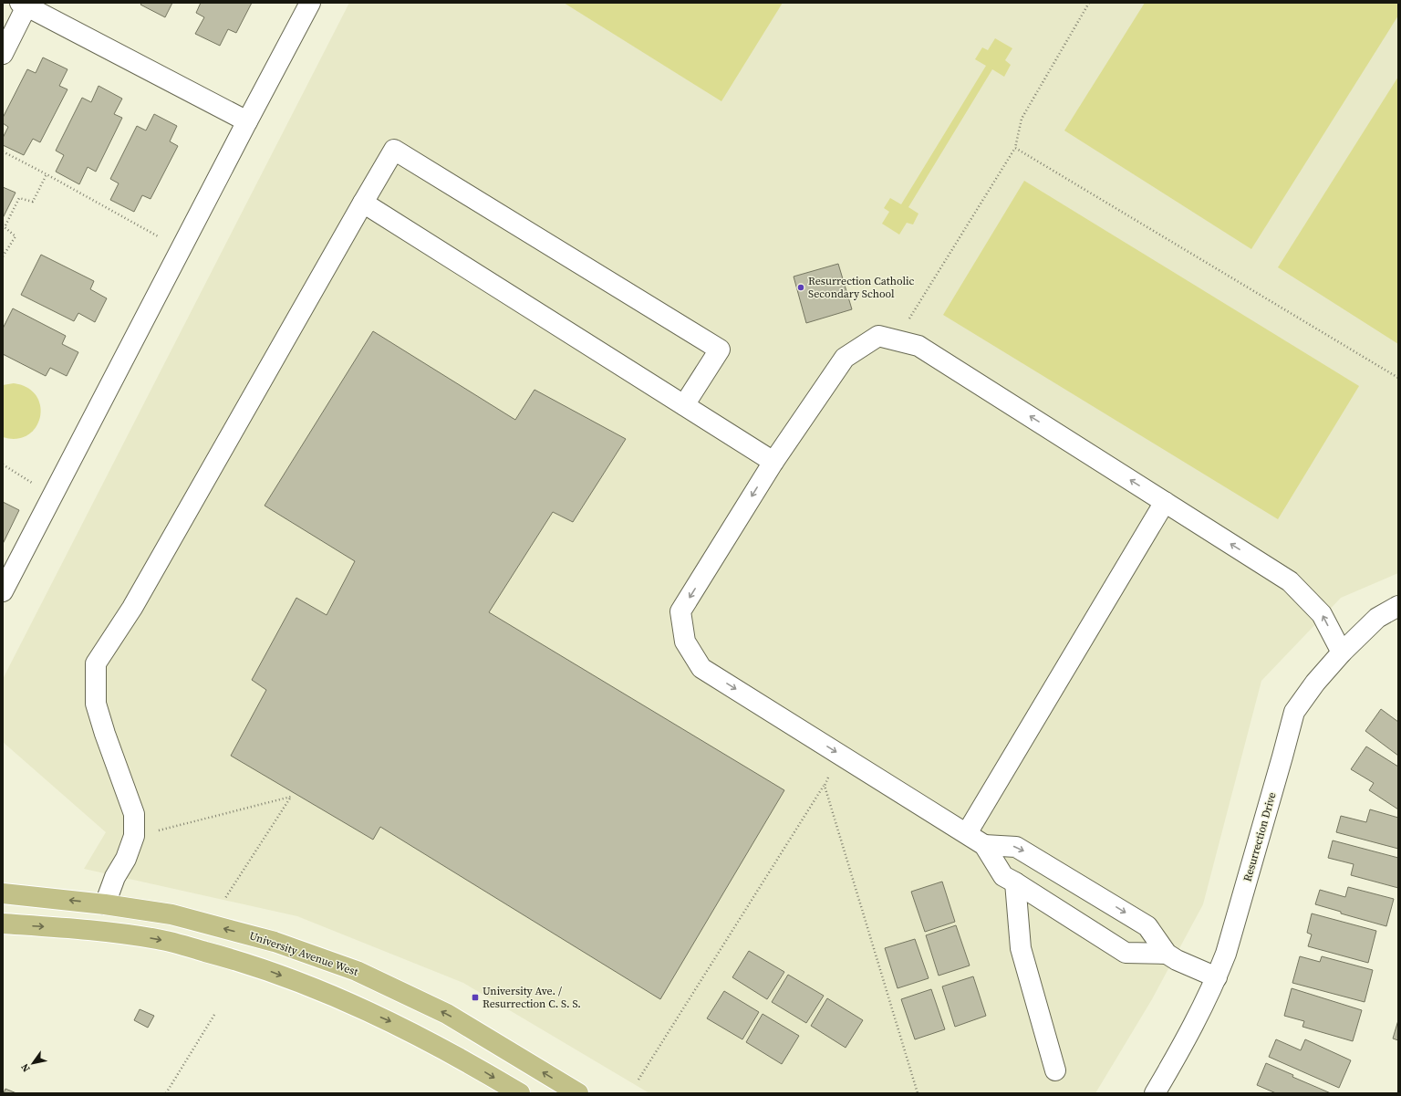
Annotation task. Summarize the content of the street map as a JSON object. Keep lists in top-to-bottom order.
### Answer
{
  "streets": {
    "main road": ["University Avenue West"],
    "street": ["Resurrection Drive"]
  },
  "places": {
    "other": ["Resurrection Catholic Secondary School"],
    "transit": ["University Ave. / Resurrection C. S. S."]
  },
  "north": "bottom left"
}
